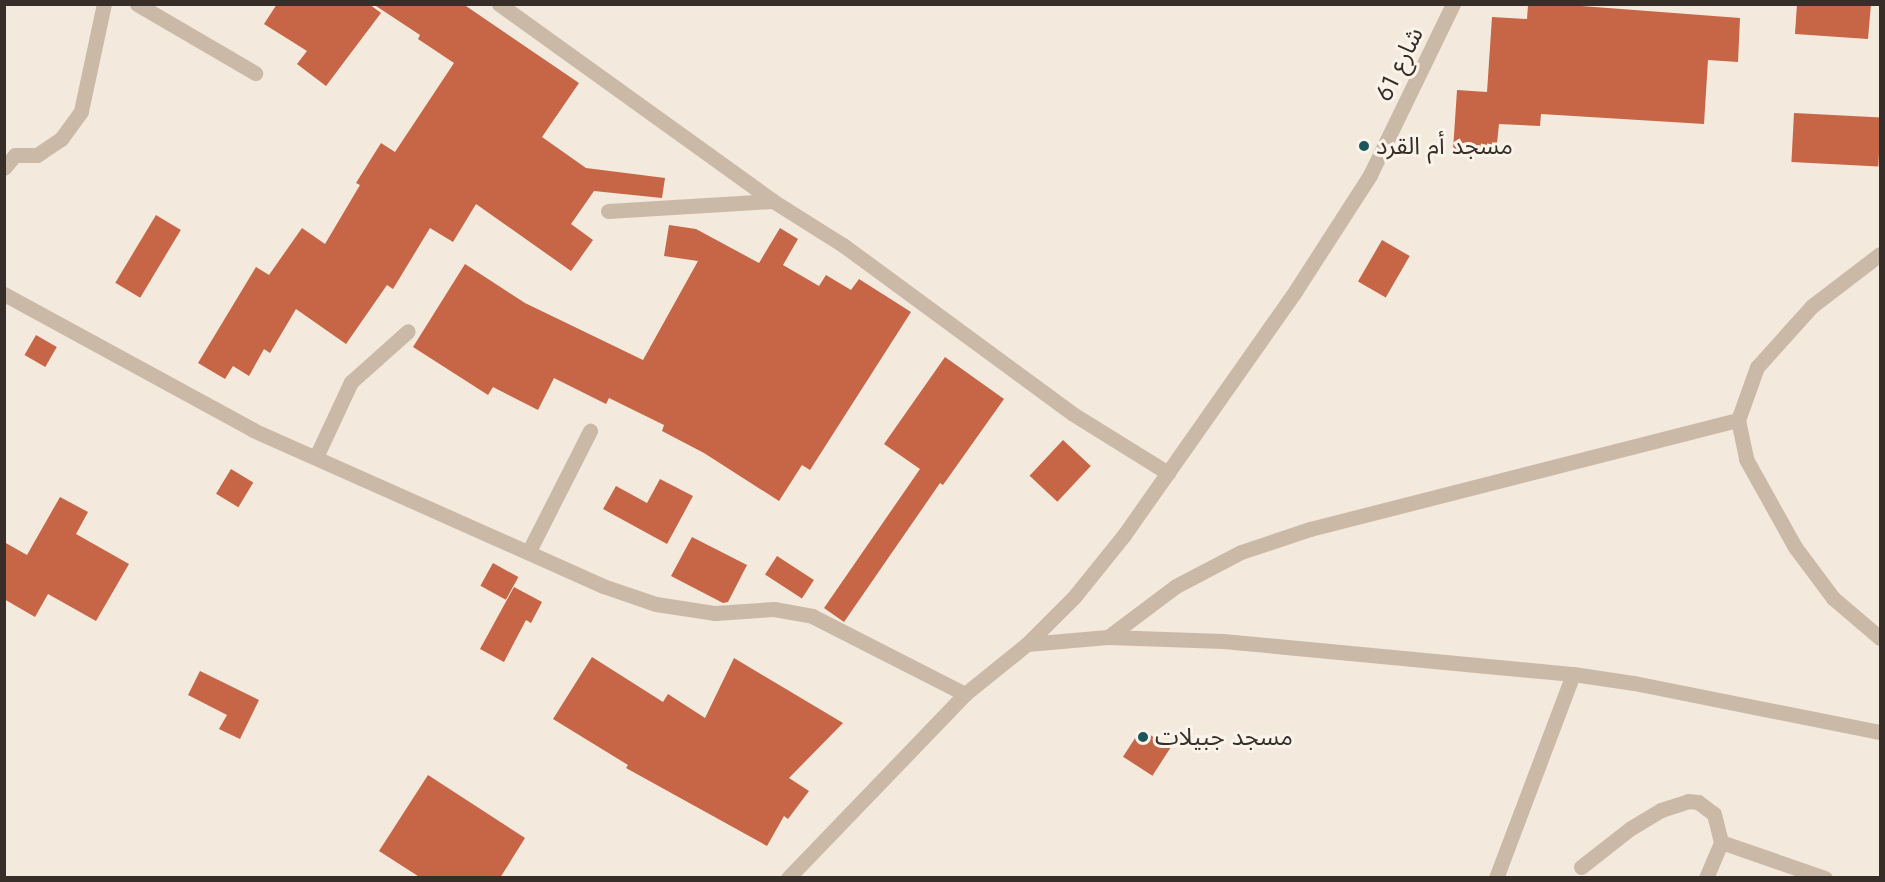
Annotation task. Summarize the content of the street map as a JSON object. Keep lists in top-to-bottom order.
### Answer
{
  "streets": {
    "street": ["شارع 61"]
  },
  "places": ["مسجد أم القرد", "مسجد جبيلات"]
}
